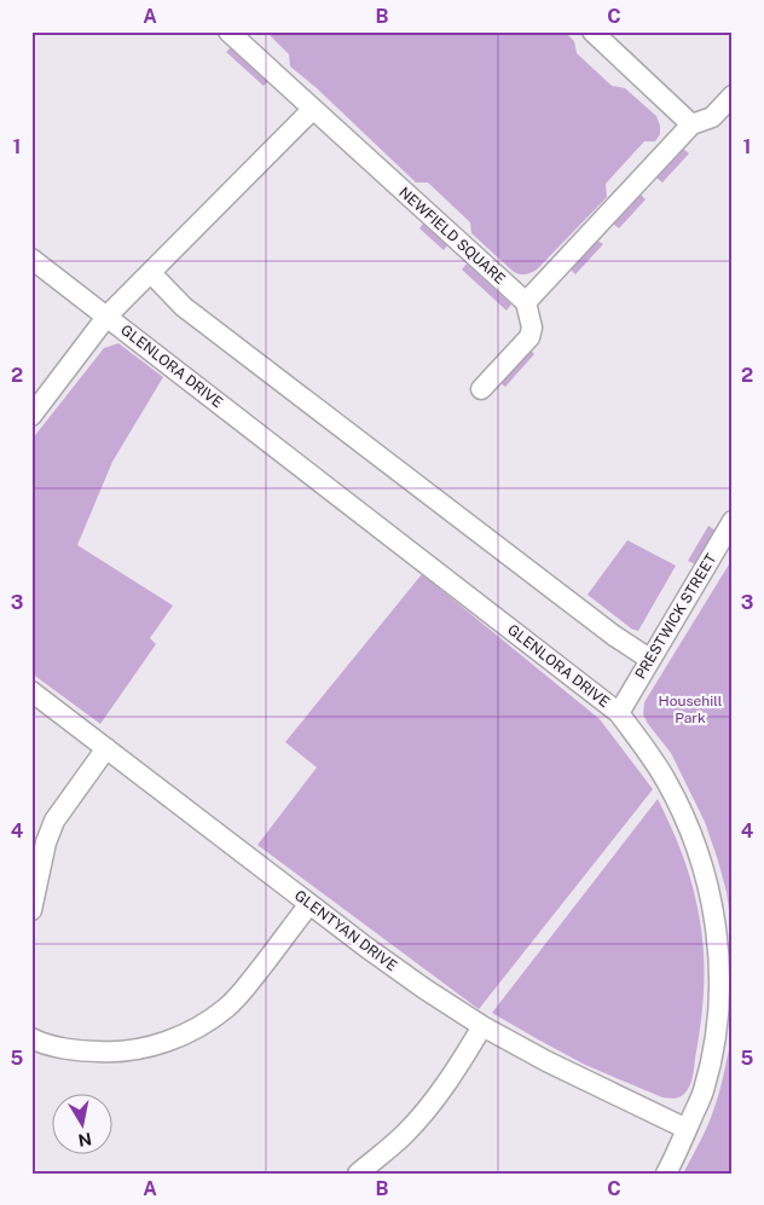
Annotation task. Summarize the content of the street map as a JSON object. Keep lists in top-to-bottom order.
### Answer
{
  "streets": {
    "street": [
      "NEWFIELD SQUARE",
      "GLENLORA DRIVE",
      "PRESTWICK STREET",
      "GLENTYAN DRIVE"
    ]
  },
  "crossings": [
    ["GLENLORA DRIVE", "PRESTWICK STREET"],
    ["GLENLORA DRIVE", "GLENTYAN DRIVE"]
  ],
  "parks": ["Househill Park"],
  "north": "bottom",
  "grid": {
    "columns": ["A", "B", "C"],
    "rows": [
      "1",
      "2",
      "3",
      "4",
      "5"
    ]
  }
}
